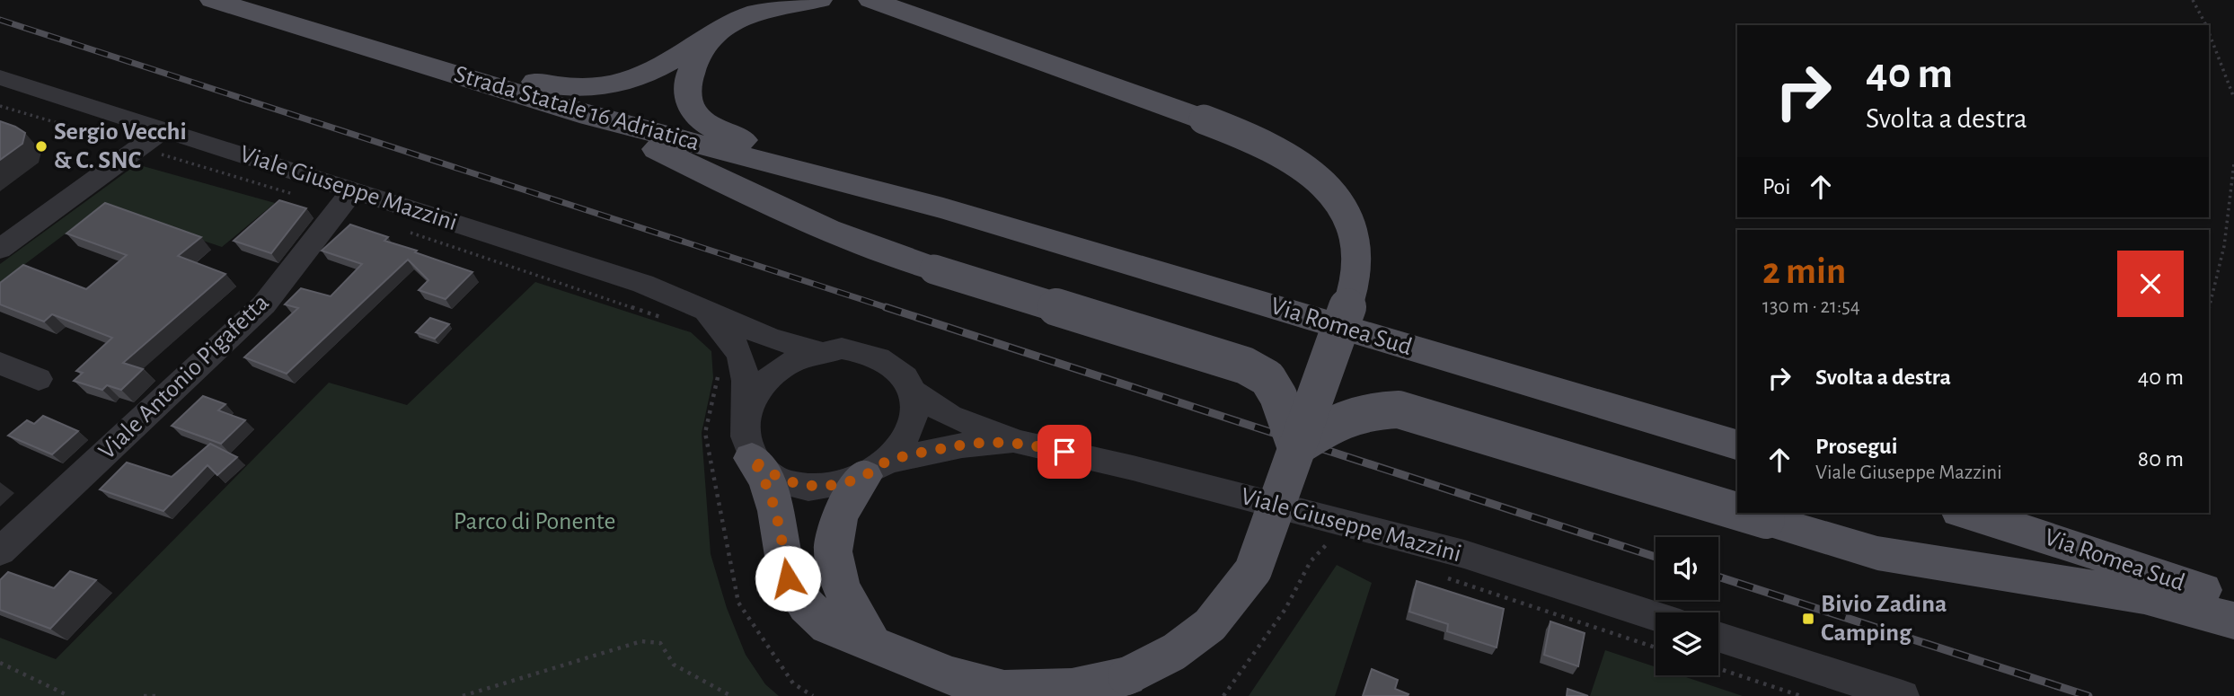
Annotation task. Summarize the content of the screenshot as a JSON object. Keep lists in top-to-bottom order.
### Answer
{
  "streets": {
    "main road": ["Strada Statale 16 Adriatica", "Via Romea Sud"],
    "street": ["Viale Giuseppe Mazzini", "Viale Antonio Pigafetta"]
  },
  "crossings": [
    ["Strada Statale 16 Adriatica", "Via Romea Sud"],
    ["Viale Giuseppe Mazzini", "Viale Antonio Pigafetta"]
  ],
  "parks": ["Parco di Ponente"],
  "places": {
    "other": ["Sergio Vecchi & C. SNC"],
    "transit": ["Bivio Zadina Camping"]
  },
  "page": {
    "turn": ["40 m", "Svolta a destra"],
    "then": "Poi",
    "heading": ["2 min", "130 m · 21:54"],
    "list": [
      {
        "name": "Svolta a destra",
        "value": "40 m"
      },
      {
        "name": "Prosegui",
        "note": "Viale Giuseppe Mazzini",
        "value": "80 m"
      }
    ]
  }
}
